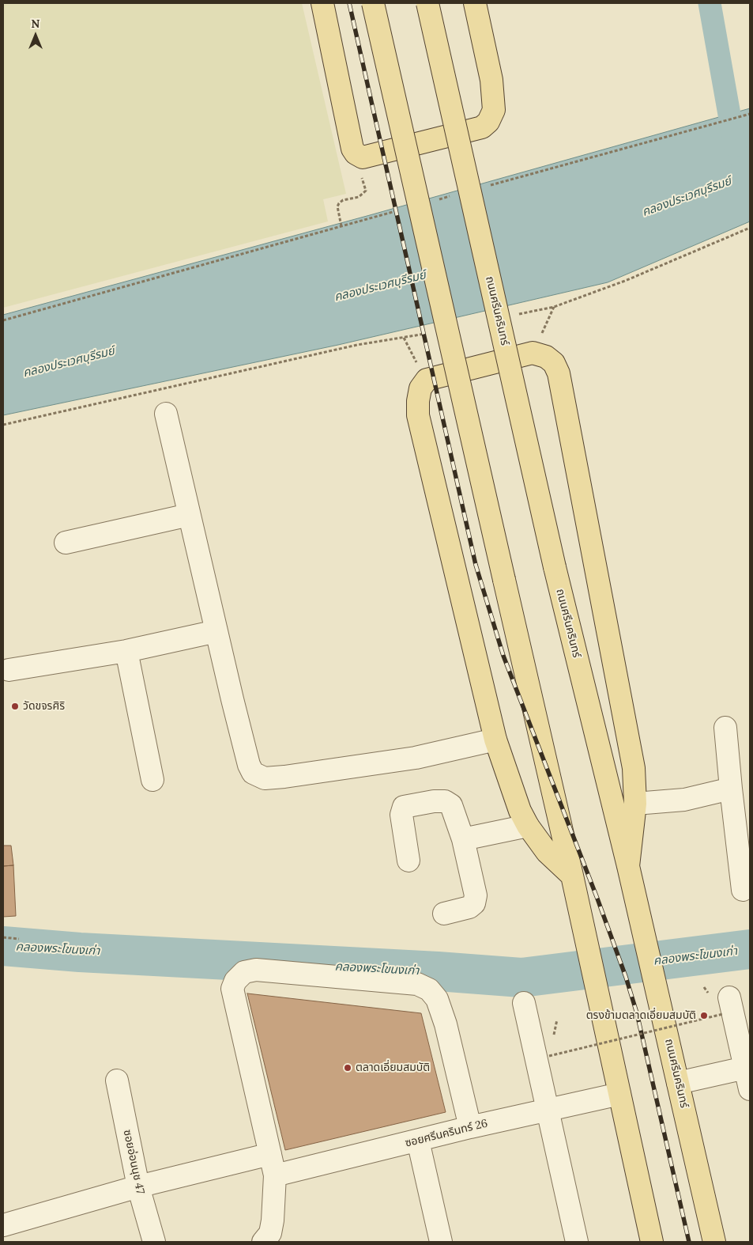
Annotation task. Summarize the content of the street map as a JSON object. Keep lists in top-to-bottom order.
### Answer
{
  "streets": {
    "main road": ["ถนนศรีนครินทร์"],
    "street": ["ซอยศรีนครินทร์ 26", "ซอยอ่อนนุช 47"]
  },
  "water": ["คลองประเวศบุรีรมย์", "คลองพระโขนงเก่า"],
  "places": ["วัดขจรศิริ", "ตรงข้ามตลาดเอี่ยมสมบัติ", "ตลาดเอี่ยมสมบัติ"],
  "north": "top"
}
